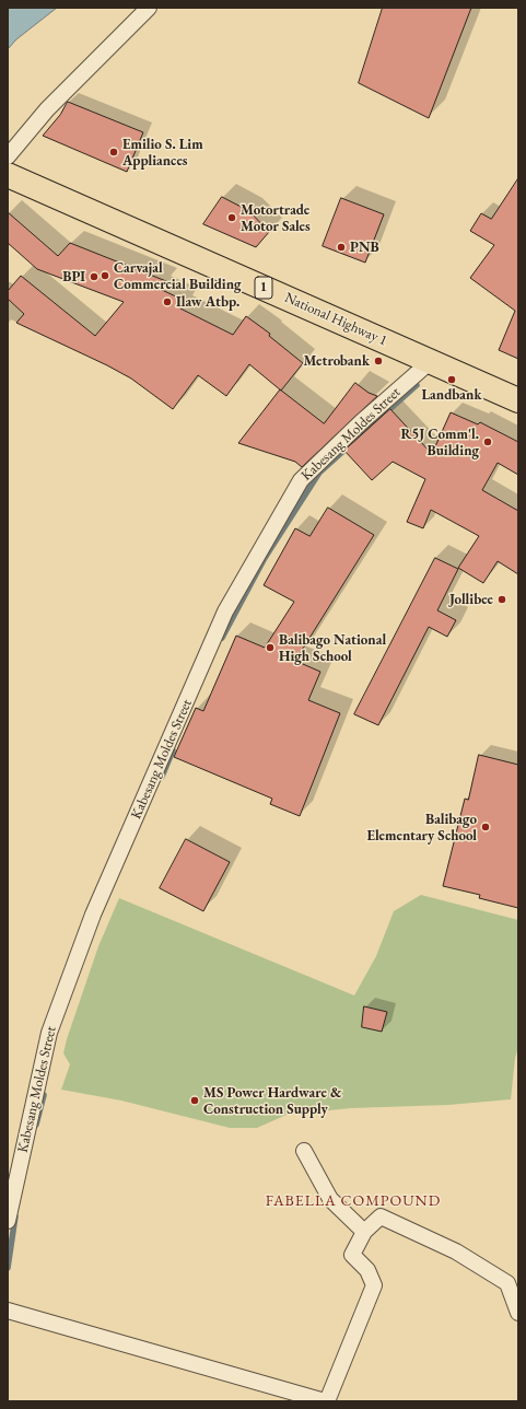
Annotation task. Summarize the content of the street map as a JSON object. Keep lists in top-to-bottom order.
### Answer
{
  "streets": {
    "highway": ["1", "National Highway 1"],
    "street": ["Kabesang Moldes Street"]
  },
  "crossings": [
    ["National Highway 1", "Kabesang Moldes Street"]
  ],
  "districts": ["FABELLA COMPOUND"],
  "places": [
    "Emilio S. Lim Appliances",
    "Motortrade Motor Sales",
    "PNB",
    "Carvajal Commercial Building",
    "BPI",
    "Ilaw Atbp.",
    "Metrobank",
    "Landbank",
    "R5J Comm'l. Building",
    "Jollibee",
    "Balibago National High School",
    "Balibago Elementary School",
    "MS Power Hardware & Construction Supply"
  ]
}
